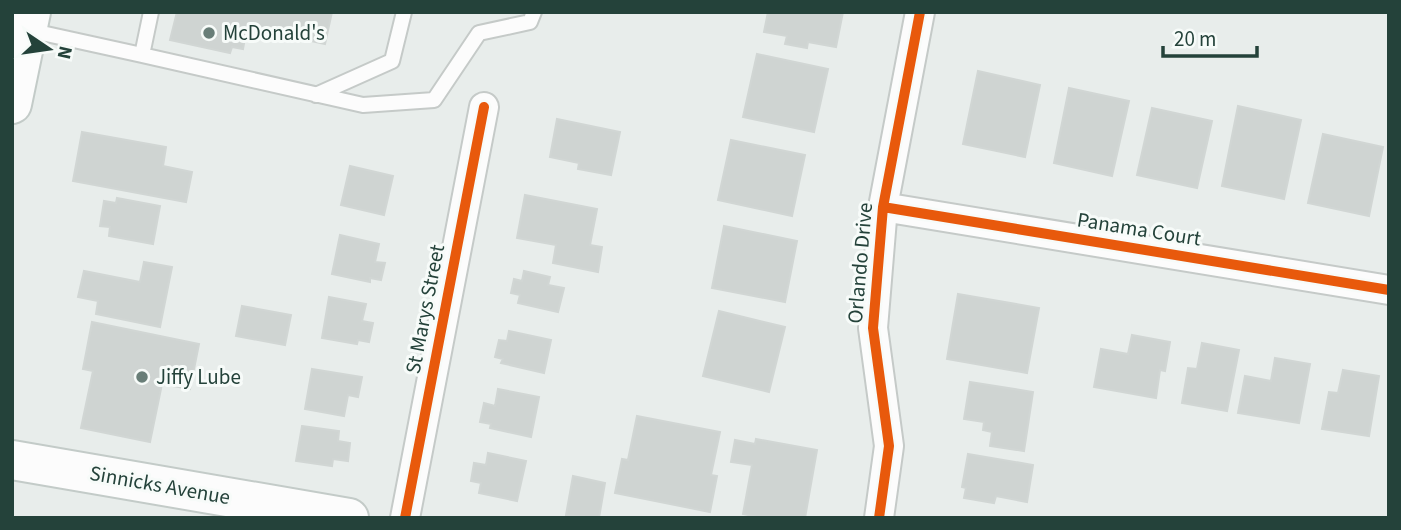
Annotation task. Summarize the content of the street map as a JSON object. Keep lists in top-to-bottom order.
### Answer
{
  "streets": {
    "street": [
      "Panama Court",
      "Orlando Drive",
      "St Marys Street",
      "Sinnicks Avenue"
    ]
  },
  "crossings": [
    ["Panama Court", "Orlando Drive"]
  ],
  "places": ["McDonald's", "Jiffy Lube"],
  "scale_bar": "20 m",
  "north": "right"
}
